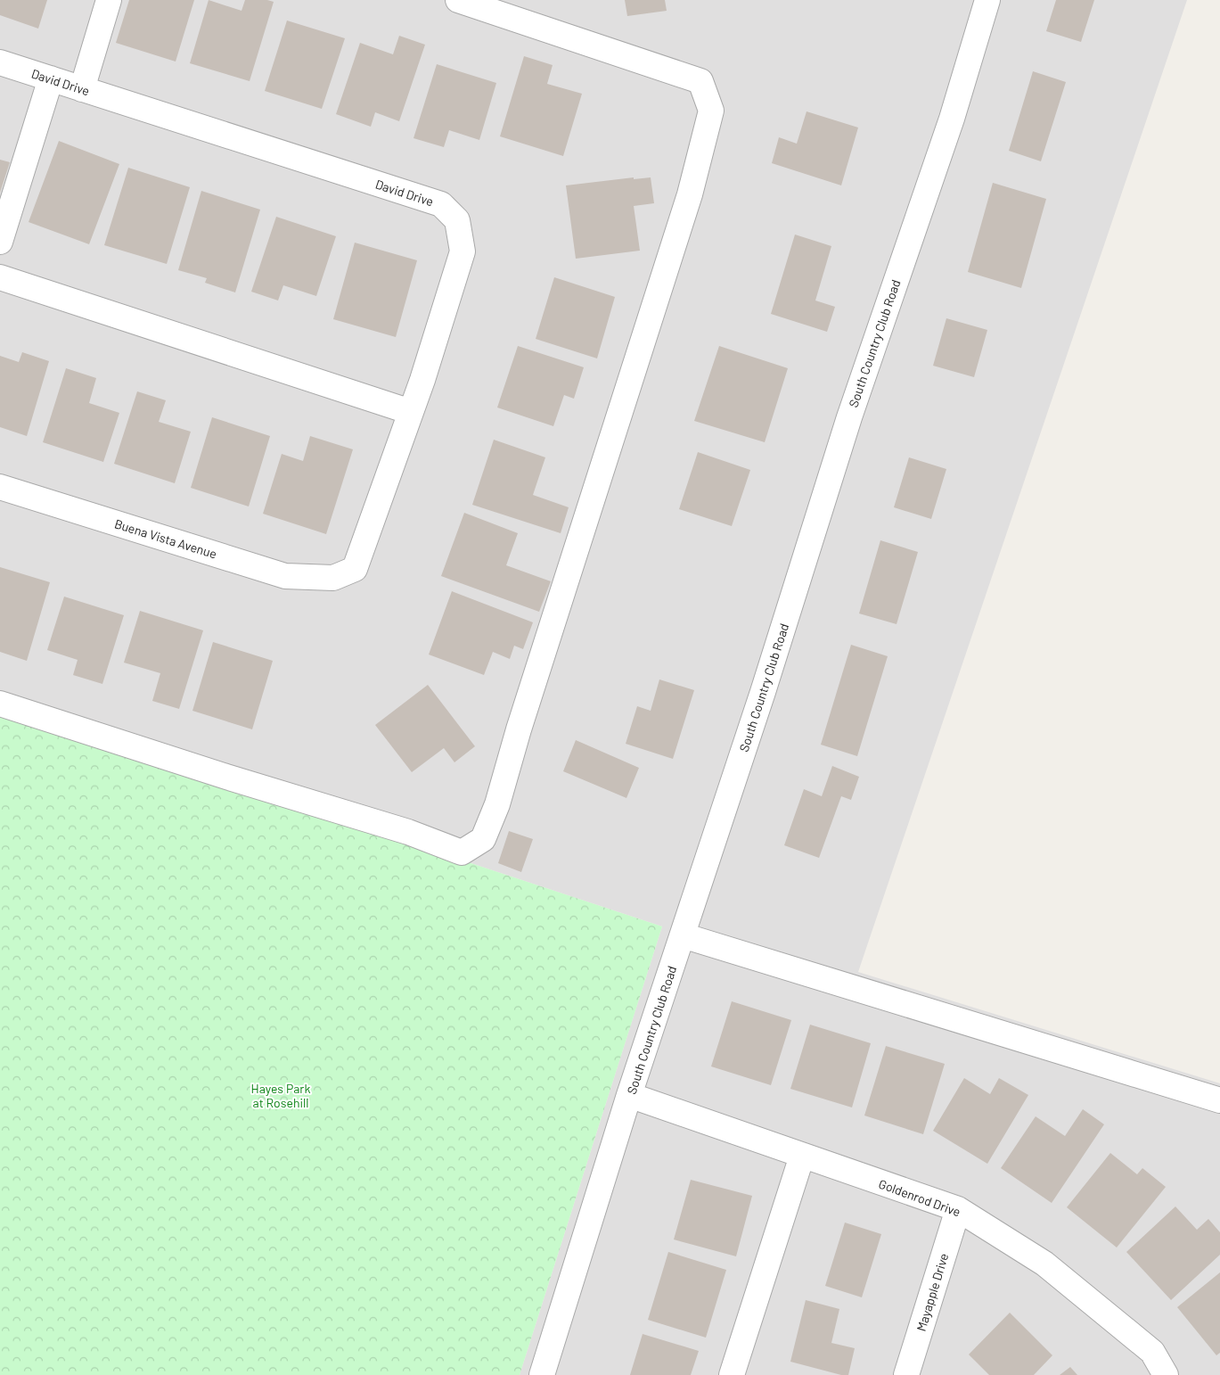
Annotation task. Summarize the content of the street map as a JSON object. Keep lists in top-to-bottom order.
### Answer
{
  "streets": {
    "street": [
      "David Drive",
      "South Country Club Road",
      "Buena Vista Avenue",
      "Goldenrod Drive",
      "Mayapple Drive"
    ]
  },
  "crossings": [
    ["David Drive", "Buena Vista Avenue"],
    ["South Country Club Road", "Goldenrod Drive"],
    ["Goldenrod Drive", "Mayapple Drive"]
  ],
  "parks": ["Hayes Park at Rosehill"]
}
